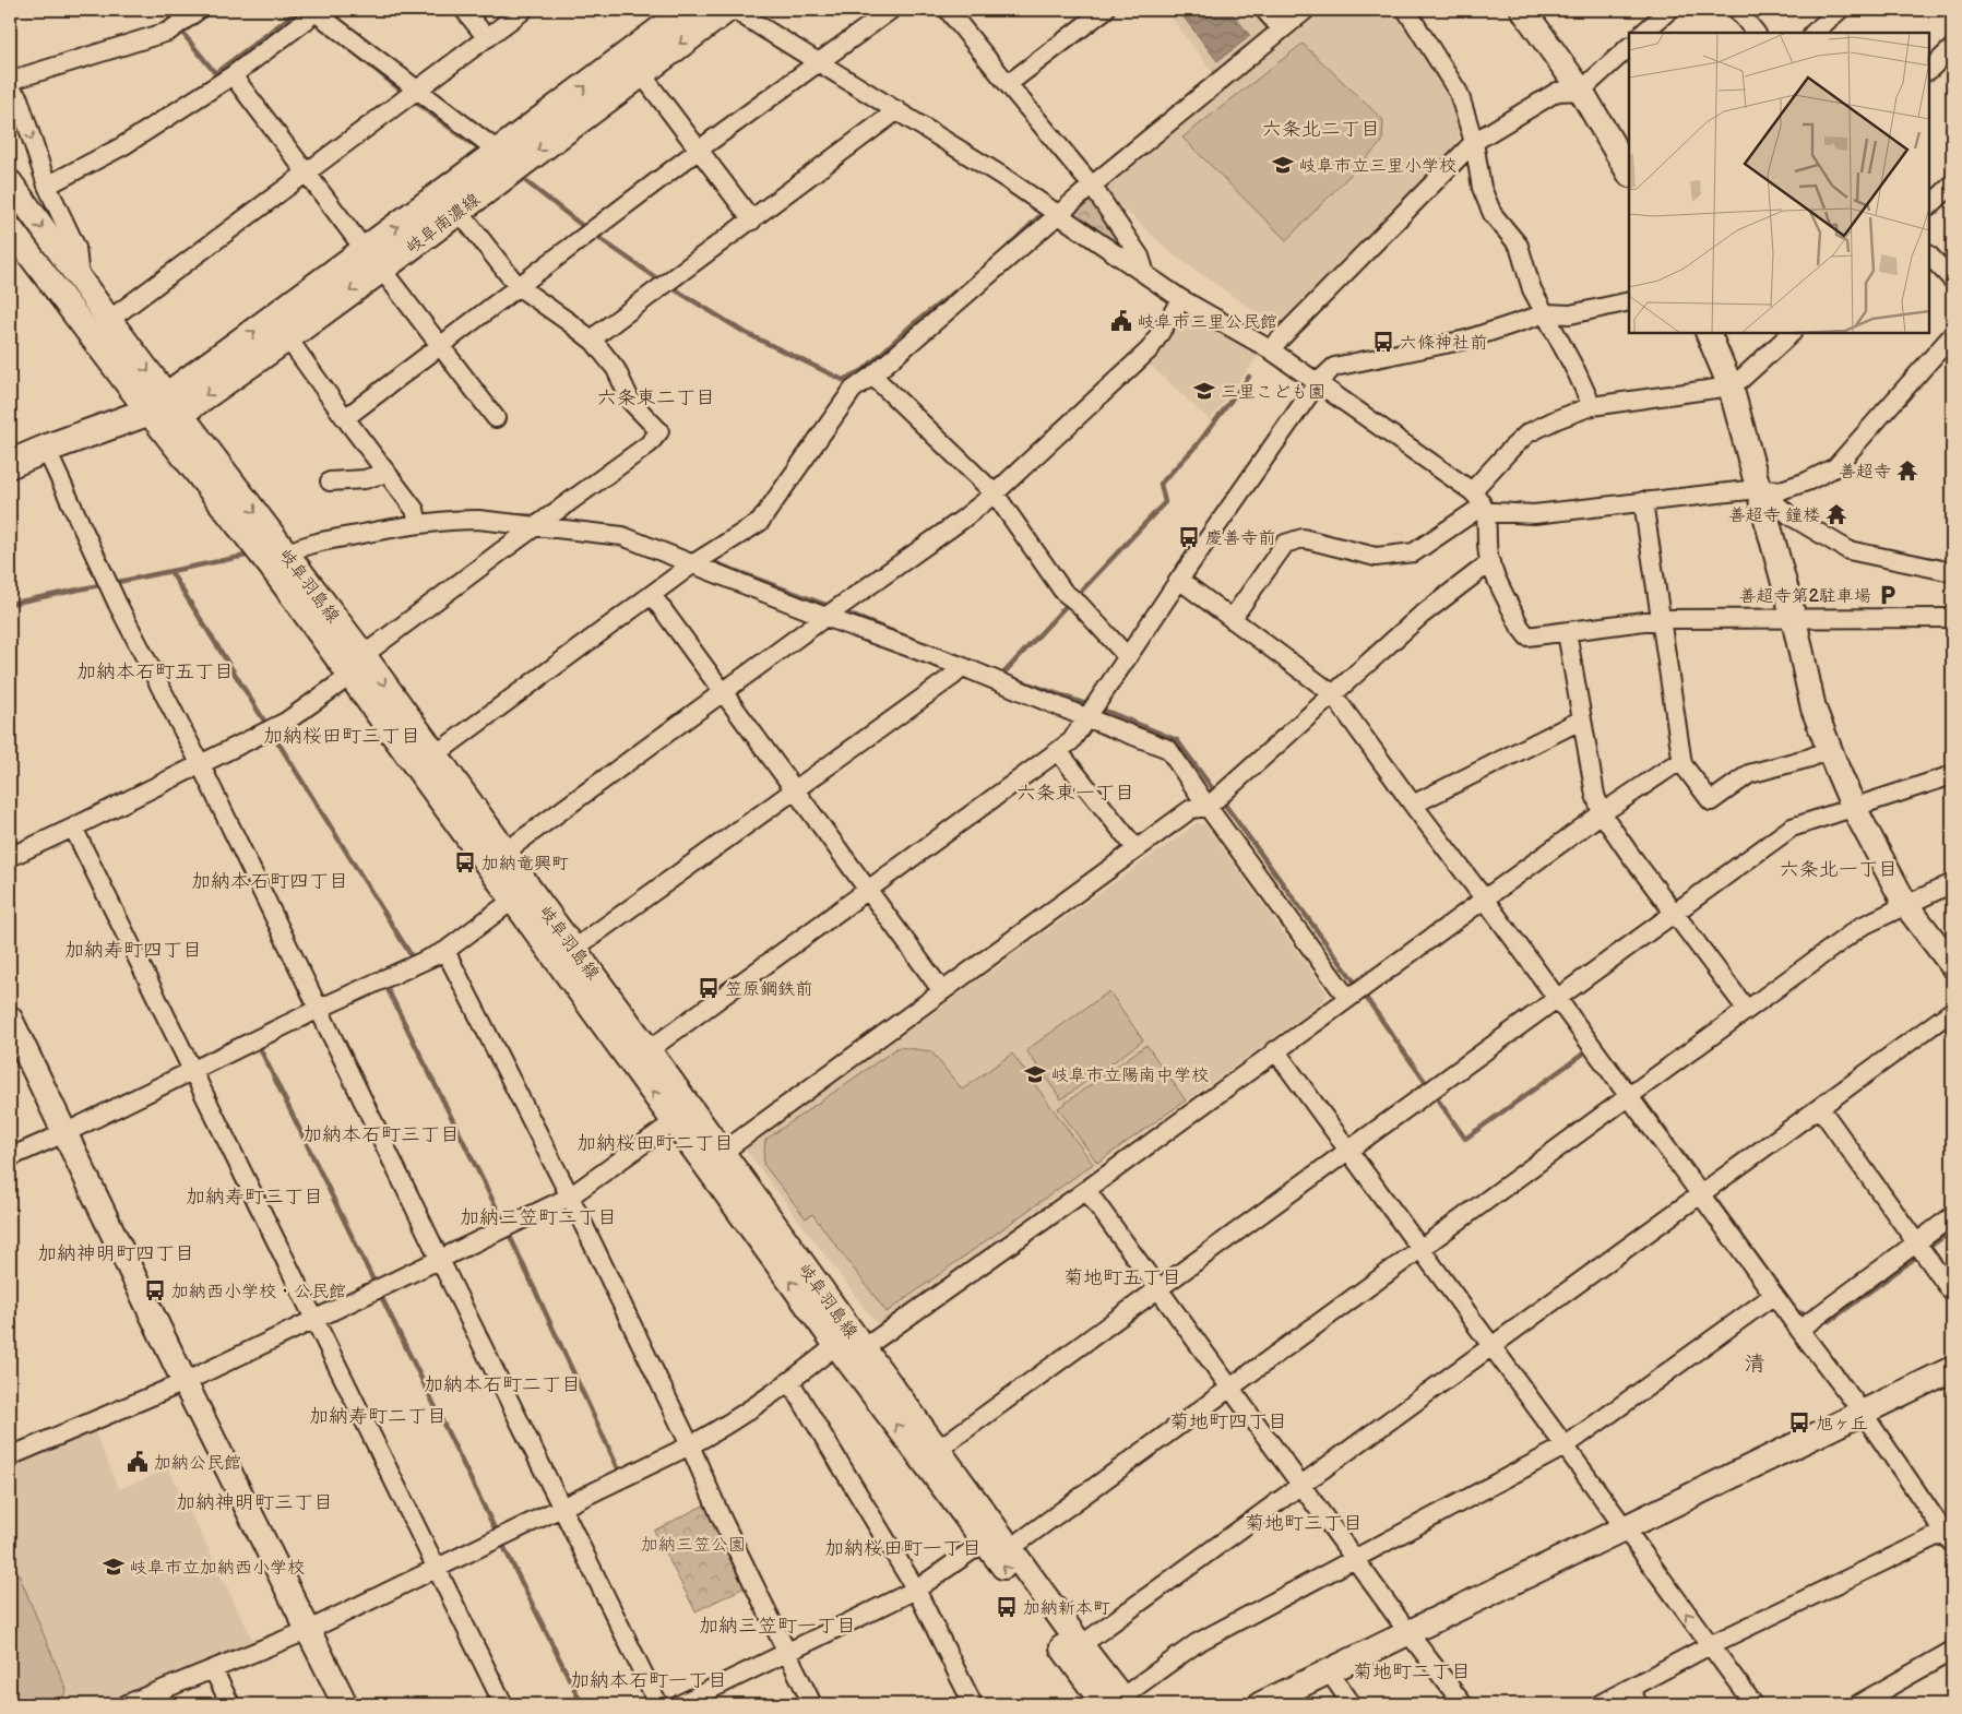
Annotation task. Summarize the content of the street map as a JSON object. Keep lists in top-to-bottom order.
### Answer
{
  "streets": {
    "main road": ["岐阜南濃線", "岐阜羽島線"]
  },
  "crossings": [
    ["岐阜南濃線", "岐阜羽島線"]
  ],
  "districts": [
    "六条北二丁目",
    "六条東二丁目",
    "加納本石町五丁目",
    "加納桜田町三丁目",
    "六条東一丁目",
    "六条北一丁目",
    "加納本石町四丁目",
    "加納寿町四丁目",
    "加納本石町三丁目",
    "加納桜田町二丁目",
    "加納寿町三丁目",
    "加納三笠町二丁目",
    "加納神明町四丁目",
    "菊地町五丁目",
    "清",
    "加納本石町二丁目",
    "加納寿町二丁目",
    "菊地町四丁目",
    "加納神明町三丁目",
    "菊地町三丁目",
    "加納桜田町一丁目",
    "加納三笠町一丁目",
    "菊地町二丁目",
    "加納本石町一丁目"
  ],
  "parks": ["加納三笠公園"],
  "places": {
    "school or university": [
      "岐阜市立三里小学校",
      "三里こども園",
      "岐阜市立陽南中学校",
      "岐阜市立加納西小学校"
    ],
    "public building": ["岐阜市三里公民館", "加納公民館"],
    "bus stop": [
      "六條神社前",
      "慶善寺前",
      "加納竜興町",
      "笠原鋼鉄前",
      "加納西小学校・公民館",
      "旭ヶ丘",
      "加納新本町"
    ],
    "temple": ["善超寺", "善超寺 鐘楼"],
    "parking": ["善超寺第2駐車場"]
  }
}
